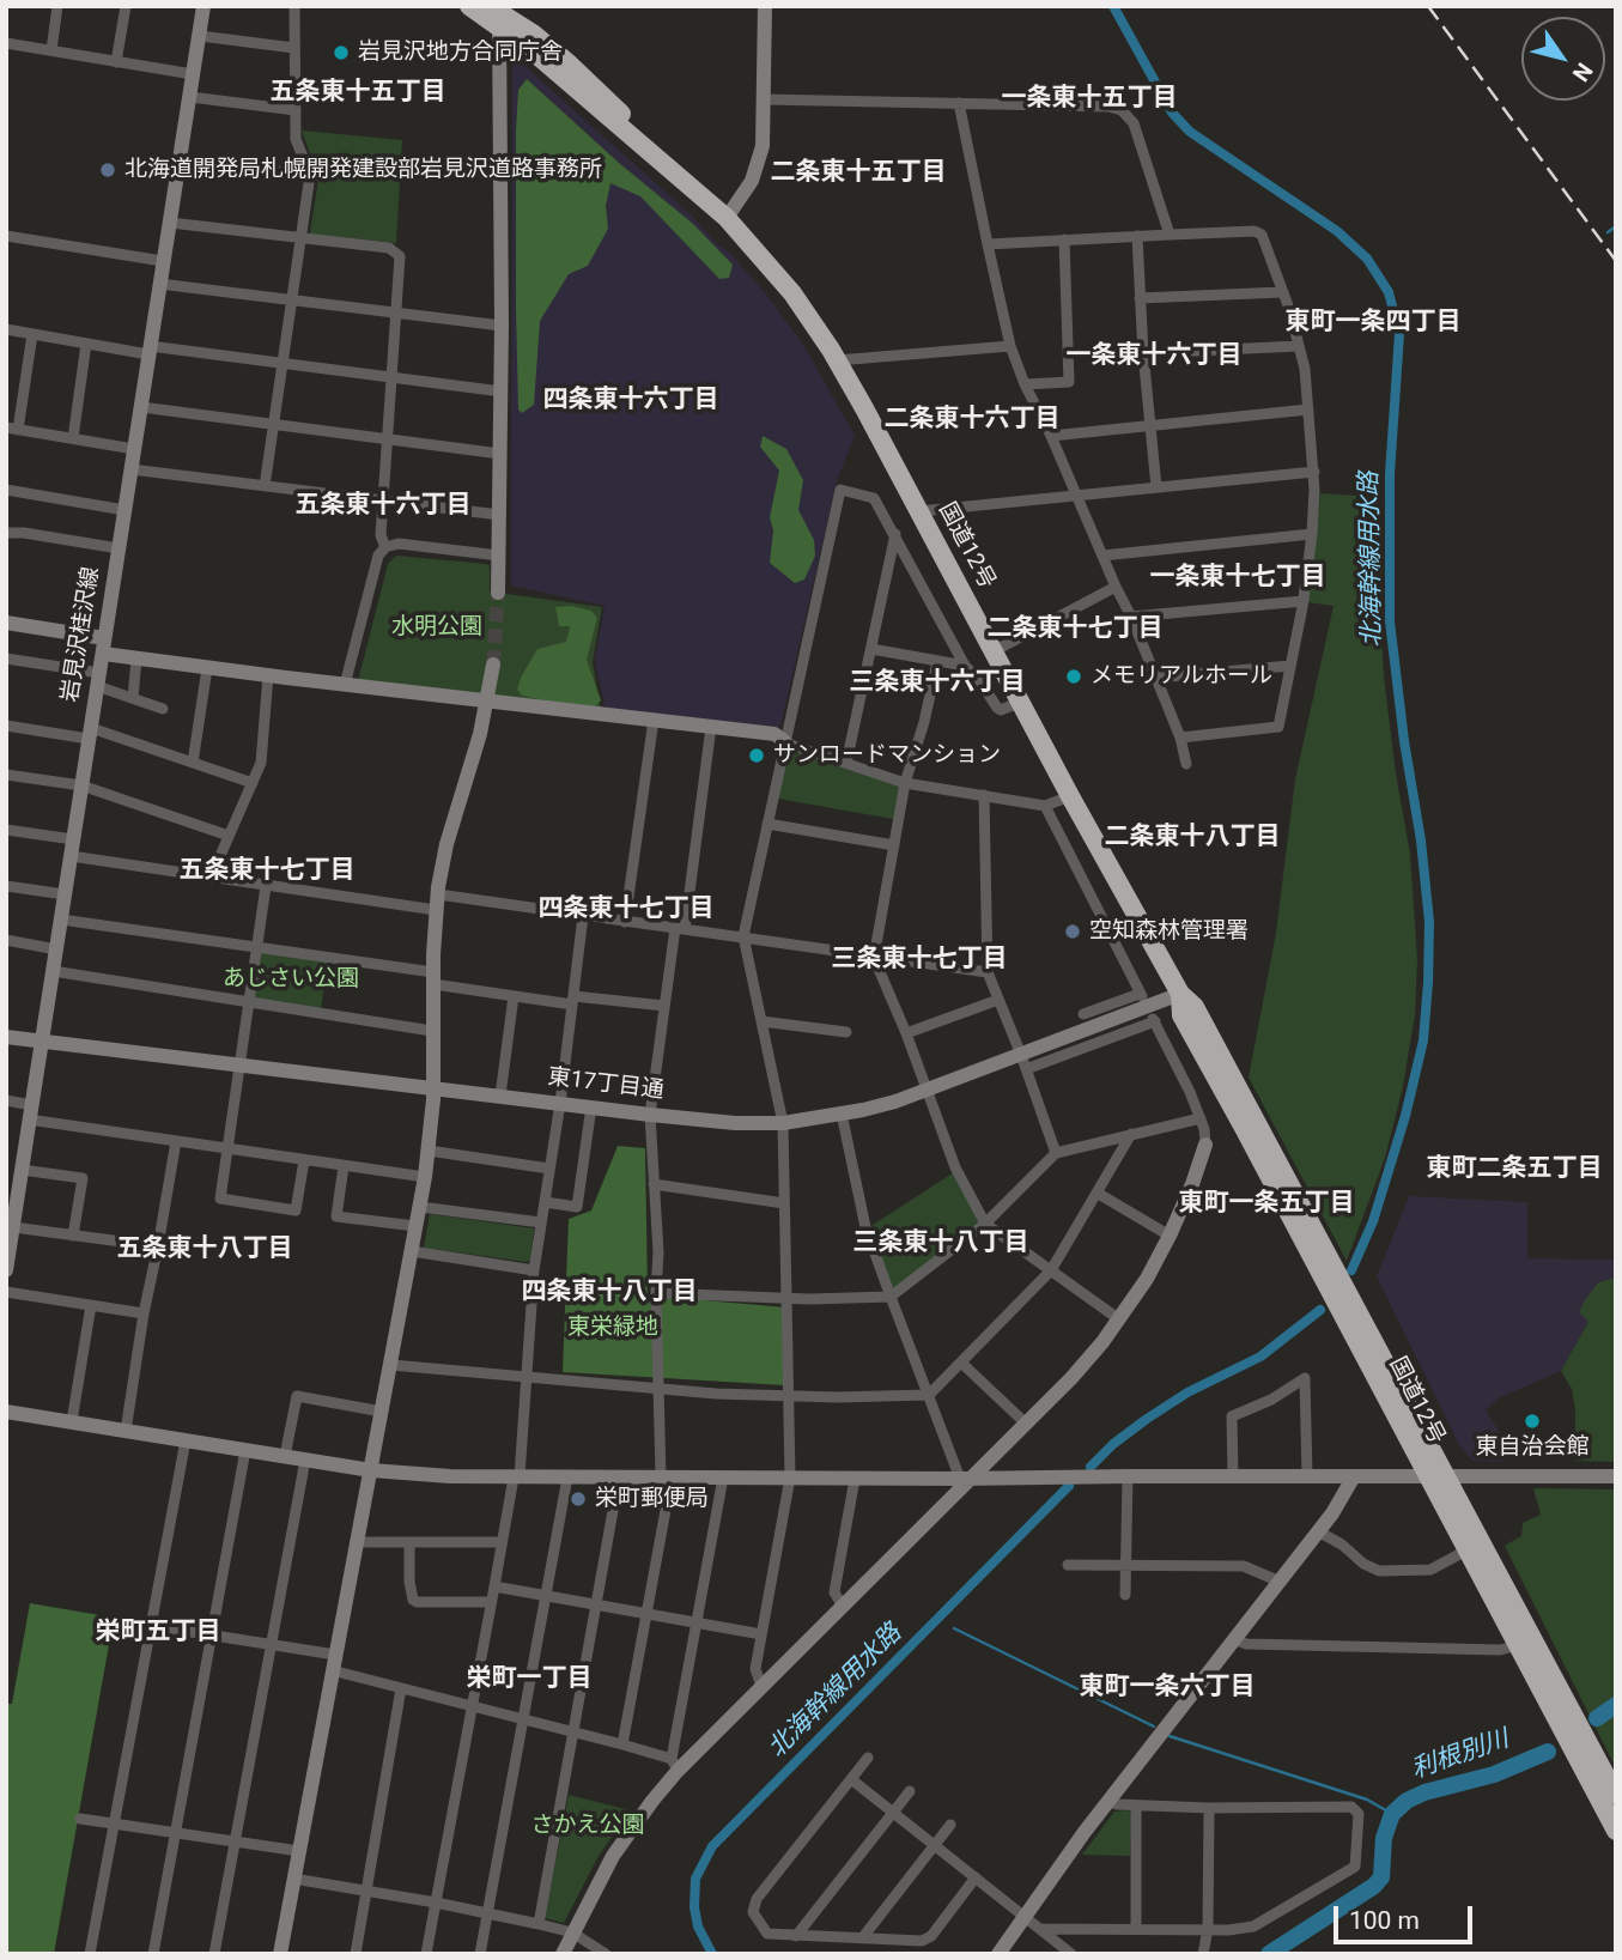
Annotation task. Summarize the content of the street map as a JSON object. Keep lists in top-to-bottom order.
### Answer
{
  "streets": {
    "highway": ["国道12号"],
    "street": ["岩見沢桂沢線", "東17丁目通"]
  },
  "crossings": [
    ["国道12号", "東17丁目通"],
    ["岩見沢桂沢線", "東17丁目通"]
  ],
  "districts": [
    "五条東十五丁目",
    "一条東十五丁目",
    "二条東十五丁目",
    "東町一条四丁目",
    "一条東十六丁目",
    "四条東十六丁目",
    "二条東十六丁目",
    "五条東十六丁目",
    "一条東十七丁目",
    "二条東十七丁目",
    "三条東十六丁目",
    "二条東十八丁目",
    "五条東十七丁目",
    "四条東十七丁目",
    "三条東十七丁目",
    "東町二条五丁目",
    "東町一条五丁目",
    "三条東十八丁目",
    "五条東十八丁目",
    "四条東十八丁目",
    "栄町五丁目",
    "栄町一丁目",
    "東町一条六丁目"
  ],
  "water": ["北海幹線用水路", "利根別川"],
  "parks": [
    "水明公園",
    "あじさい公園",
    "東栄緑地",
    "さかえ公園"
  ],
  "places": [
    "岩見沢地方合同庁舎",
    "北海道開発局札幌開発建設部岩見沢道路事務所",
    "メモリアルホール",
    "サンロードマンション",
    "空知森林管理署",
    "東自治会館",
    "栄町郵便局"
  ],
  "scale_bar": "100 m",
  "north": "bottom right"
}
